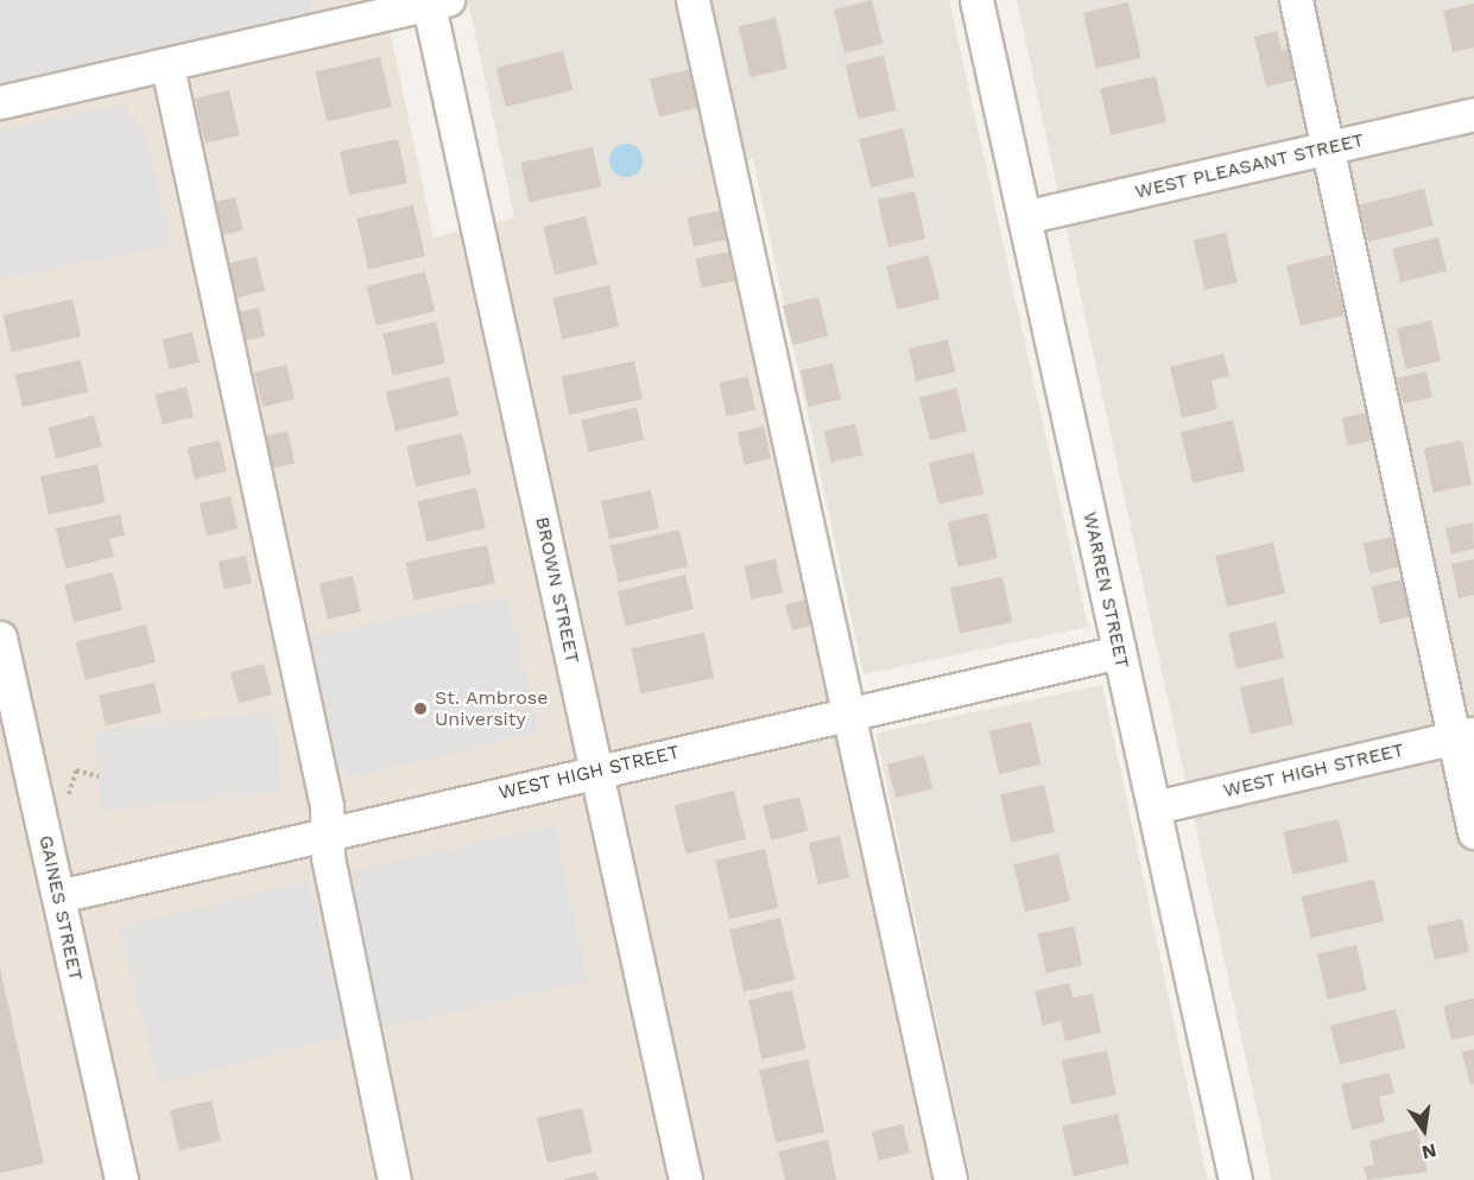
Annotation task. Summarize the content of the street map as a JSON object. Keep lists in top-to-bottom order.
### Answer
{
  "streets": {
    "street": [
      "WEST PLEASANT STREET",
      "BROWN STREET",
      "WARREN STREET",
      "WEST HIGH STREET",
      "GAINES STREET"
    ]
  },
  "crossings": [
    ["WEST PLEASANT STREET", "WARREN STREET"],
    ["BROWN STREET", "WEST HIGH STREET"],
    ["WARREN STREET", "WEST HIGH STREET"],
    ["WEST HIGH STREET", "GAINES STREET"]
  ],
  "places": ["St. Ambrose University"],
  "north": "bottom"
}
